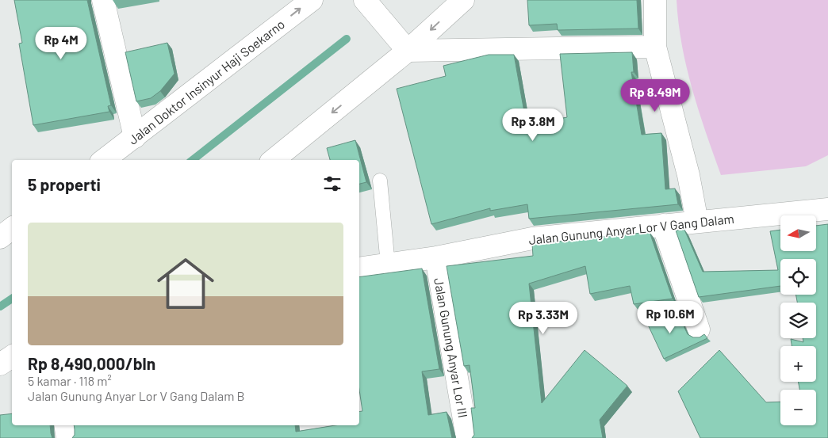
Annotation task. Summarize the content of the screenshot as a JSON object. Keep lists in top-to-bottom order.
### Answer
{
  "streets": {
    "street": ["Jalan Doktor Insinyur Haji Soekarno", "Jalan Gunung Anyar Lor V Gang Dalam", "Jalan Gunung Anyar Lor III"]
  },
  "crossings": [
    ["Jalan Gunung Anyar Lor V Gang Dalam", "Jalan Gunung Anyar Lor III"]
  ],
  "north": "left",
  "page": {
    "price": [
      "Rp 4M",
      "Rp 8.49M",
      "Rp 3.8M",
      "Rp 10.6M",
      "Rp 3.33M"
    ],
    "heading": "5 properti",
    "list": [
      {
        "name": "Rp 8,490,000/bln",
        "note": "5 kamar · 118 m² · Jalan Gunung Anyar Lor V Gang Dalam B"
      }
    ],
    "map_buttons": ["+", "−"]
  }
}
